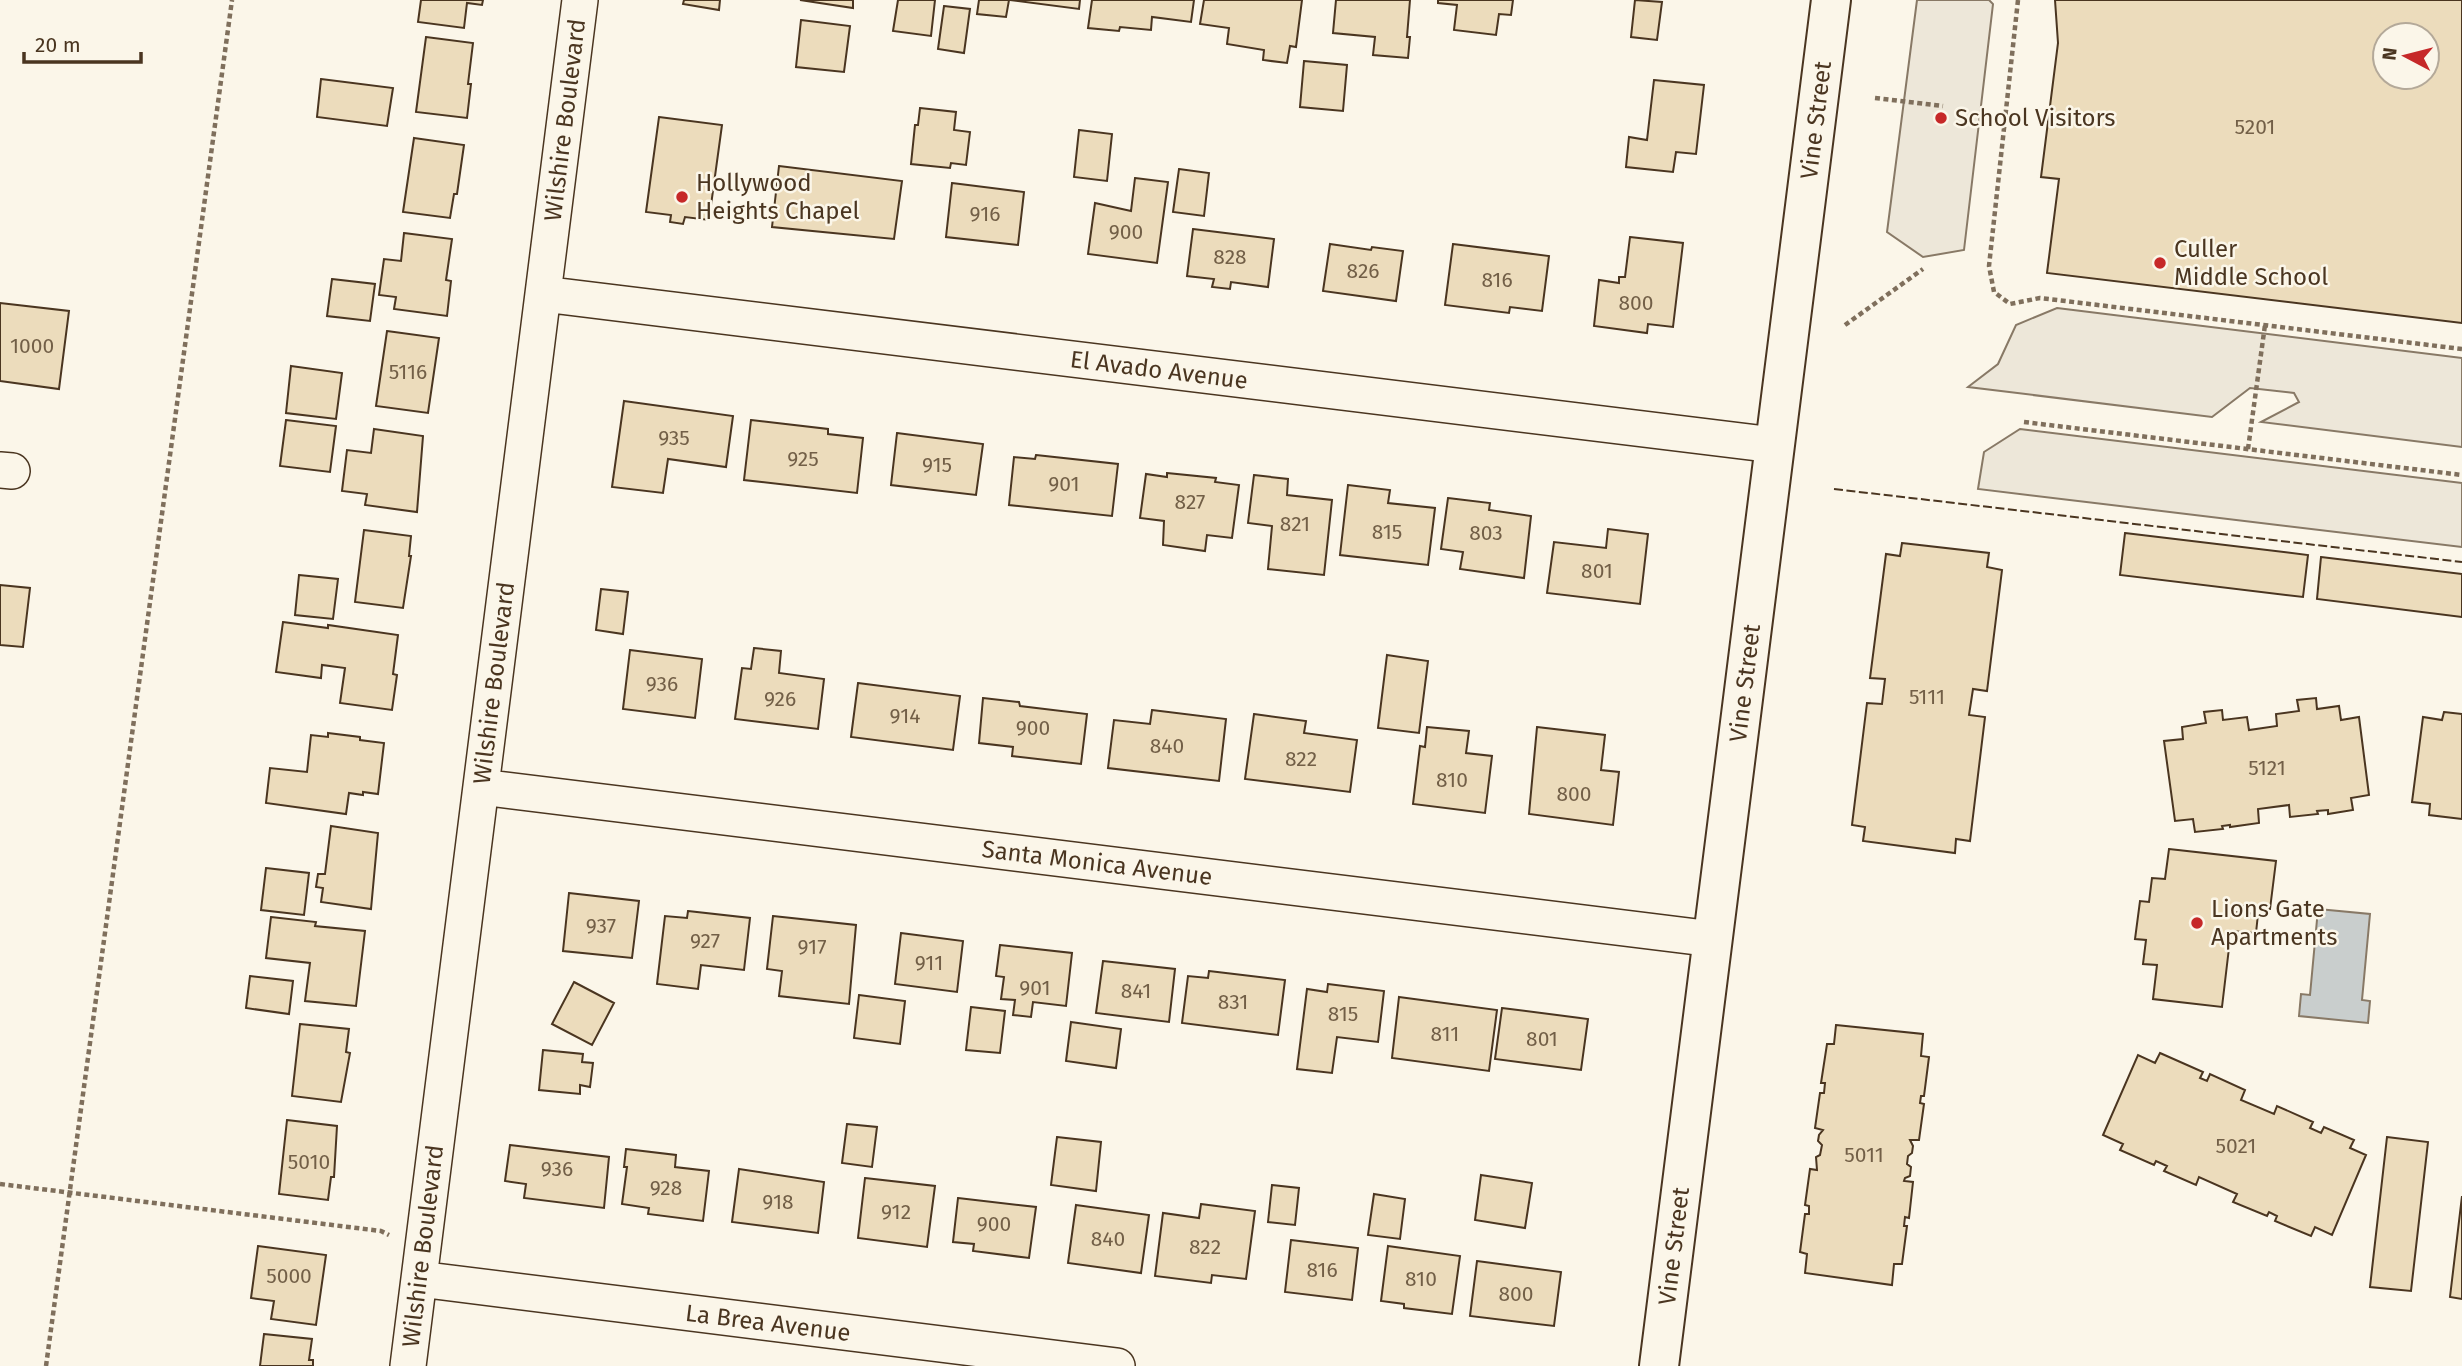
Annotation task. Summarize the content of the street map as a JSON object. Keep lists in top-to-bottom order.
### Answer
{
  "streets": {
    "main road": ["Vine Street"],
    "street": [
      "Wilshire Boulevard",
      "El Avado Avenue",
      "Santa Monica Avenue",
      "La Brea Avenue"
    ]
  },
  "crossings": [
    ["Wilshire Boulevard", "El Avado Avenue"],
    ["Wilshire Boulevard", "Santa Monica Avenue"],
    ["Wilshire Boulevard", "La Brea Avenue"],
    ["Vine Street", "El Avado Avenue"],
    ["Vine Street", "Santa Monica Avenue"]
  ],
  "places": [
    "School Visitors",
    "Hollywood Heights Chapel",
    "Culler Middle School",
    "Lions Gate Apartments"
  ],
  "house_numbers": [
    "5201",
    "916",
    "900",
    "828",
    "826",
    "816",
    "800",
    "1000",
    "5116",
    "935",
    "925",
    "915",
    "901",
    "827",
    "821",
    "815",
    "803",
    "801",
    "936",
    "5111",
    "926",
    "914",
    "900",
    "840",
    "822",
    "5121",
    "810",
    "800",
    "937",
    "927",
    "917",
    "911",
    "901",
    "841",
    "831",
    "815",
    "811",
    "801",
    "5021",
    "5011",
    "5010",
    "936",
    "928",
    "918",
    "912",
    "900",
    "840",
    "822",
    "816",
    "5000",
    "810",
    "800"
  ],
  "scale_bar": "20 m",
  "north": "left"
}
